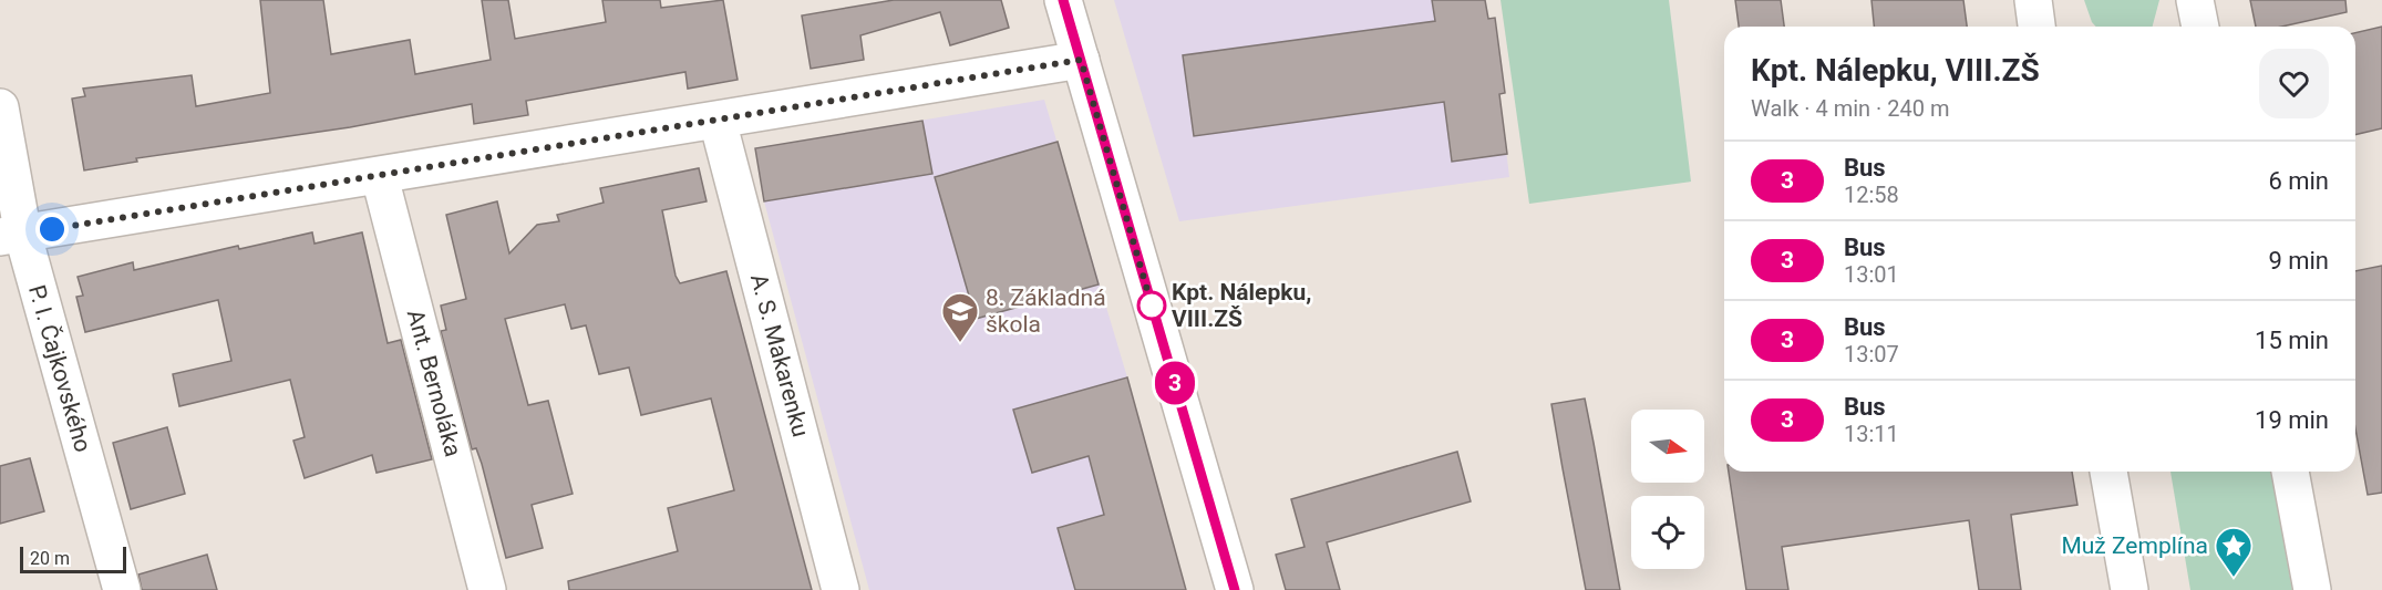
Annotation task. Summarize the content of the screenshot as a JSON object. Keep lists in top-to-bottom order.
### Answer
{
  "streets": {
    "street": ["A. S. Makarenku", "P. I. Čajkovského", "Ant. Bernoláka"]
  },
  "places": {
    "other": ["Kpt. Nálepku, VIII.ZŠ"],
    "school or university": ["8. Základná škola"],
    "place": ["Muž Zemplína"]
  },
  "lines": ["bus line 3"],
  "scale_bar": "20 m",
  "north": "right",
  "page": {
    "on_map": "3",
    "heading": ["Kpt. Nálepku, VIII.ZŠ", "Walk · 4 min · 240 m"],
    "list": [
      {
        "mark": "3",
        "name": "Bus",
        "note": "12:58",
        "value": "6 min"
      },
      {
        "mark": "3",
        "name": "Bus",
        "note": "13:01",
        "value": "9 min"
      },
      {
        "mark": "3",
        "name": "Bus",
        "note": "13:07",
        "value": "15 min"
      },
      {
        "mark": "3",
        "name": "Bus",
        "note": "13:11",
        "value": "19 min"
      }
    ],
    "scale": "20 m"
  }
}
